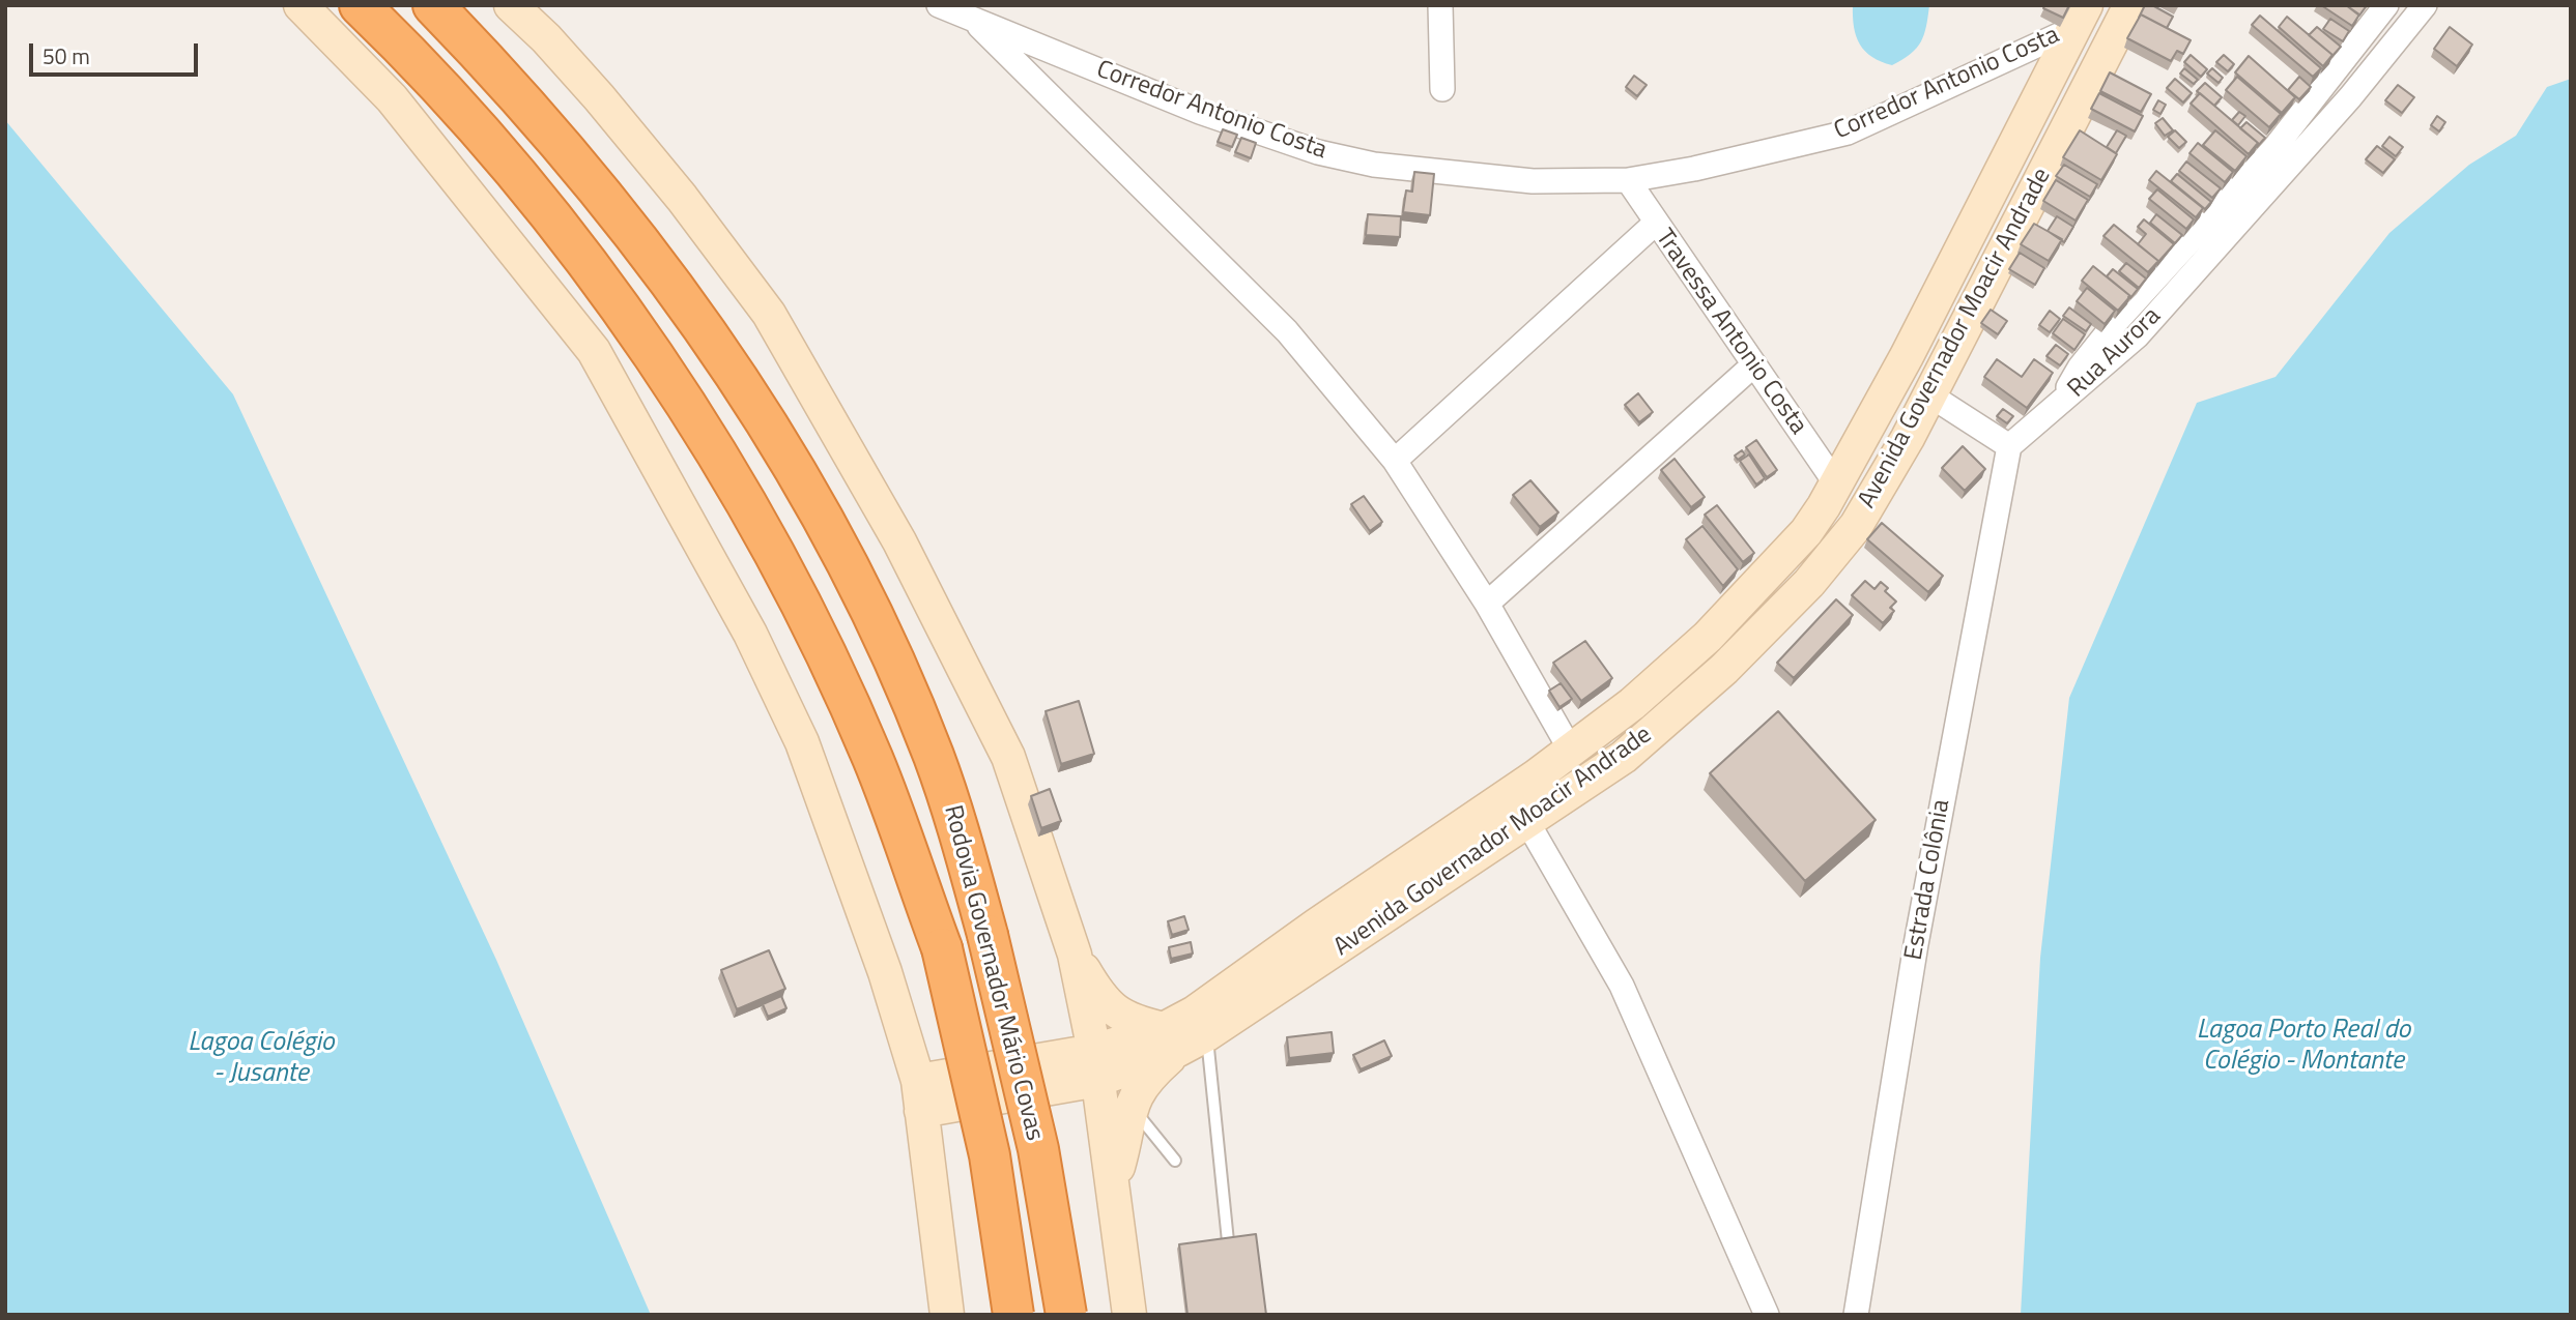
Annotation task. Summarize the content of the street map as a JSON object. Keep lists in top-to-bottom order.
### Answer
{
  "streets": {
    "highway": ["Rodovia Governador Mário Covas"],
    "main road": ["Avenida Governador Moacir Andrade"],
    "street": [
      "Corredor Antonio Costa",
      "Travessa Antonio Costa",
      "Rua Aurora",
      "Estrada Colônia"
    ]
  },
  "crossings": [
    ["Corredor Antonio Costa", "Travessa Antonio Costa"],
    ["Corredor Antonio Costa", "Avenida Governador Moacir Andrade"],
    ["Travessa Antonio Costa", "Avenida Governador Moacir Andrade"]
  ],
  "water": ["Lagoa Porto Real do Colégio - Montante", "Lagoa Colégio - Jusante"],
  "scale_bar": "50 m"
}
